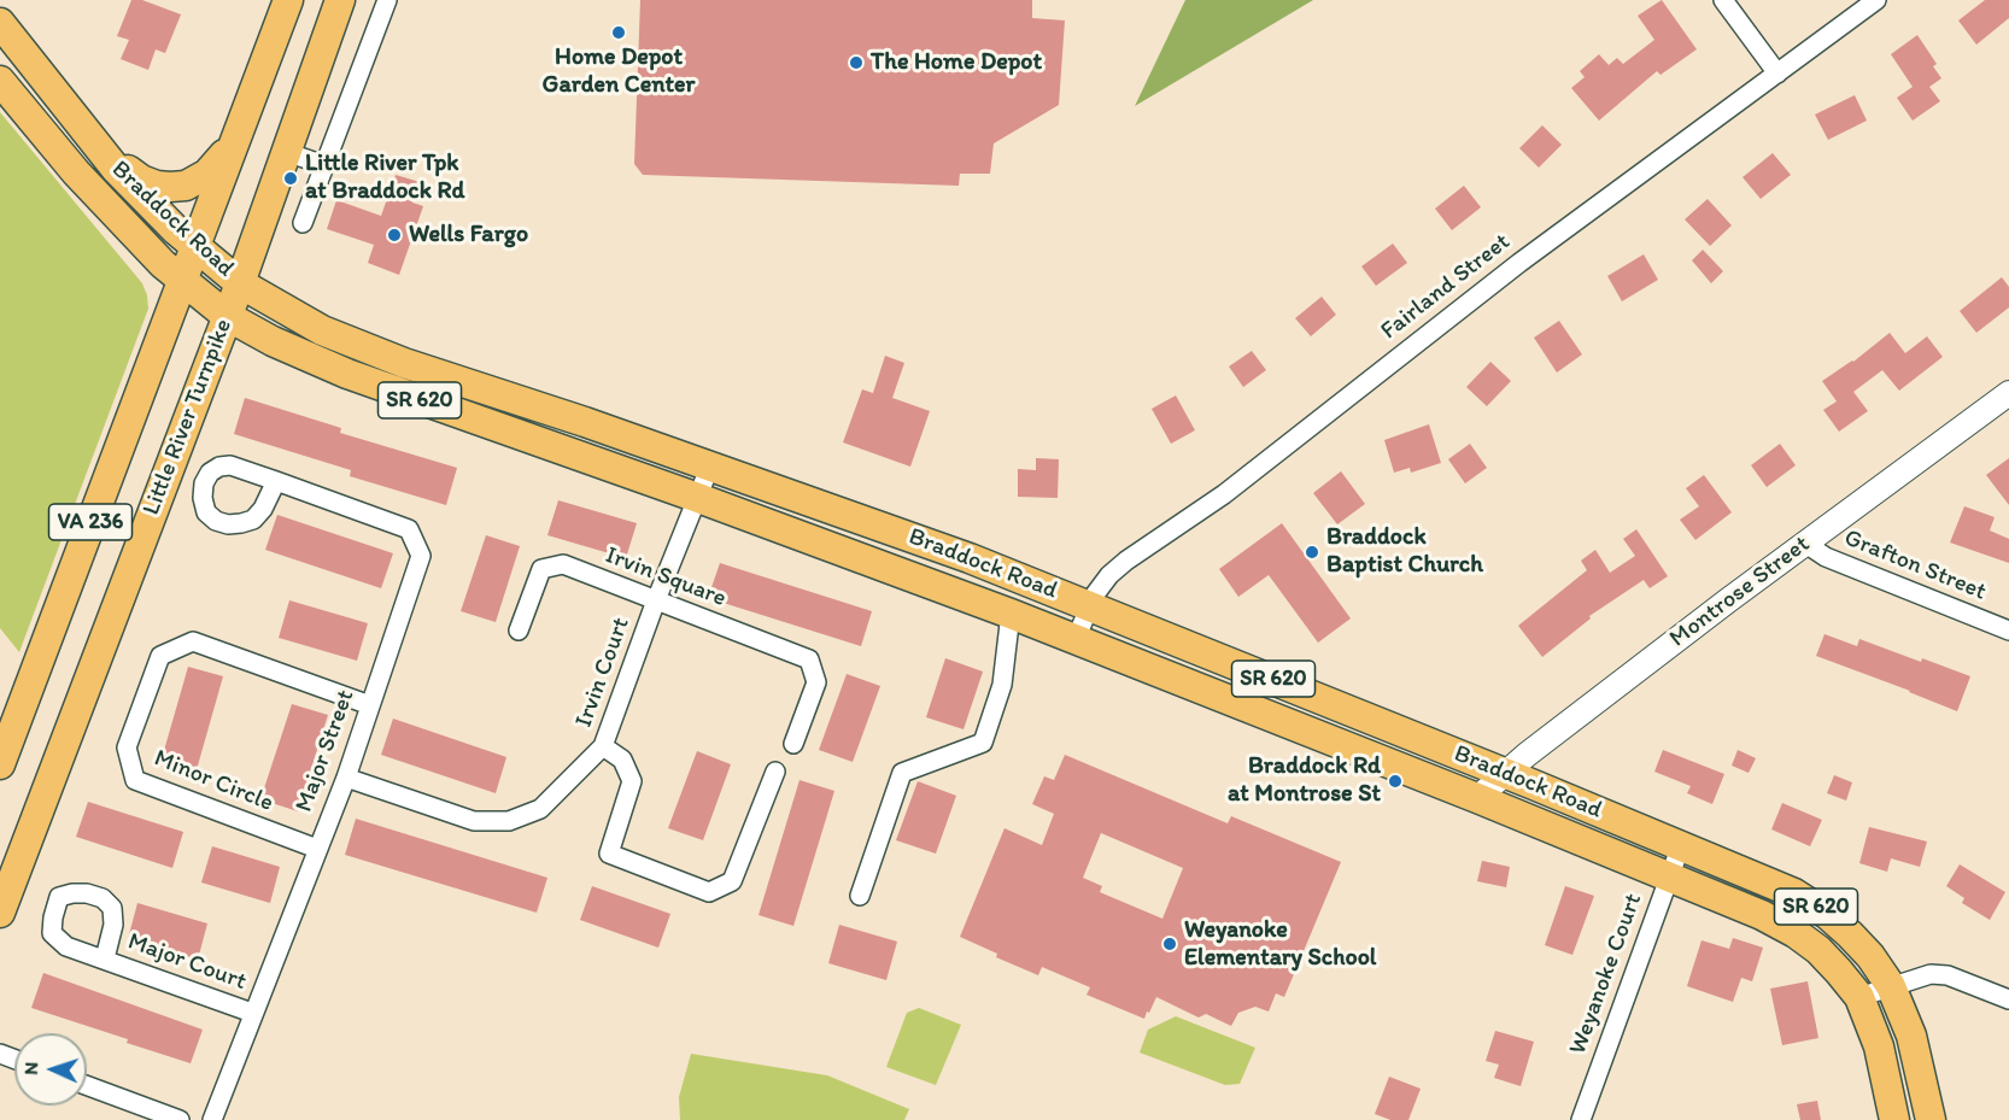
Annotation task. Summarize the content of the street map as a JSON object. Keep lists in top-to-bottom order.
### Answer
{
  "streets": {
    "main road": [
      "Braddock Road",
      "SR 620",
      "Little River Turnpike",
      "VA 236"
    ],
    "street": [
      "Fairland Street",
      "Grafton Street",
      "Irvin Square",
      "Montrose Street",
      "Irvin Court",
      "Major Street",
      "Minor Circle",
      "Major Court",
      "Weyanoke Court"
    ]
  },
  "crossings": [
    ["Braddock Road", "Fairland Street"],
    ["Braddock Road", "Little River Turnpike"],
    ["Braddock Road", "VA 236"],
    ["Braddock Road", "Montrose Street"],
    ["Braddock Road", "Irvin Court"],
    ["Braddock Road", "Weyanoke Court"],
    ["Grafton Street", "Montrose Street"],
    ["Irvin Square", "Irvin Court"],
    ["Irvin Court", "Major Street"],
    ["Major Street", "Minor Circle"],
    ["Major Street", "Major Court"]
  ],
  "places": [
    "Home Depot Garden Center",
    "The Home Depot",
    "Little River Tpk at Braddock Rd",
    "Wells Fargo",
    "Braddock Baptist Church",
    "Braddock Rd at Montrose St",
    "Weyanoke Elementary School"
  ],
  "north": "left"
}
